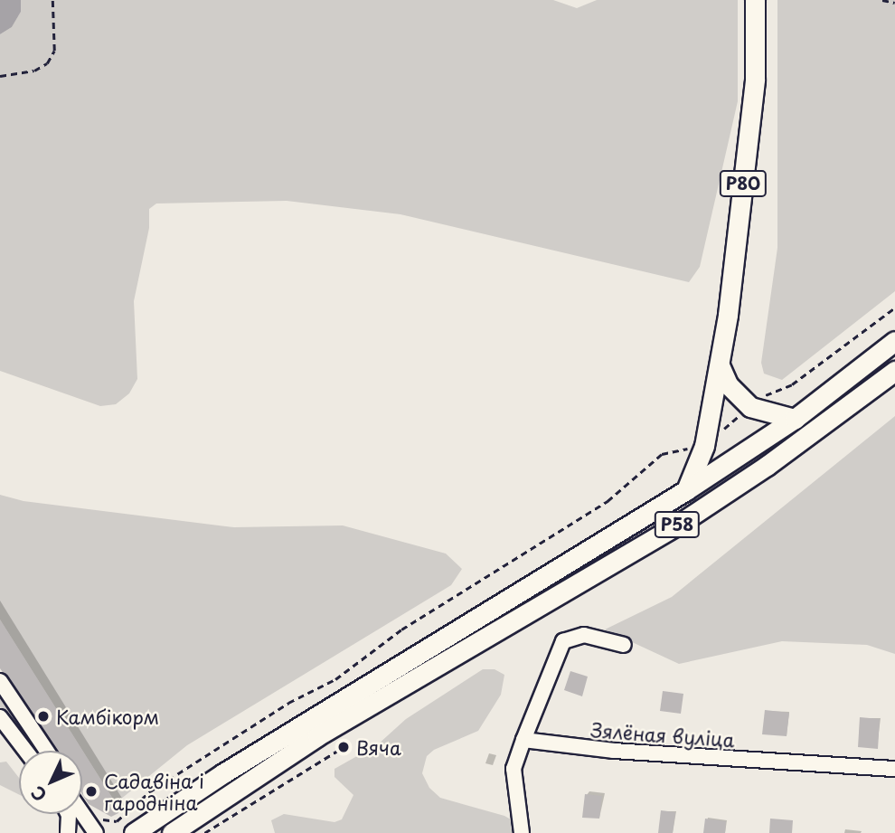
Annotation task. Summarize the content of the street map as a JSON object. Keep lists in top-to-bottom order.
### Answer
{
  "streets": {
    "main road": ["Р80", "Р58"],
    "street": ["Зялёная вуліца"]
  },
  "crossings": [
    ["Р80", "Р58"]
  ],
  "places": ["Камбікорм", "Вяча", "Садавіна і гародніна"],
  "north": "bottom left"
}
